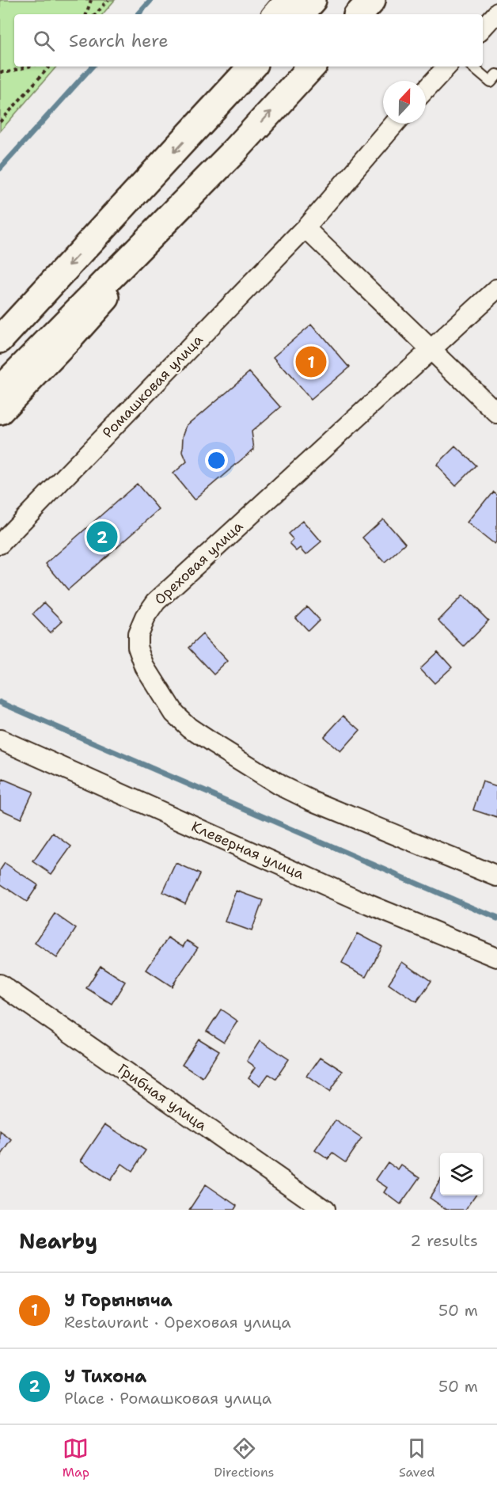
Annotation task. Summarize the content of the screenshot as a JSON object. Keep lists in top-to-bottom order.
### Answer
{
  "streets": {
    "street": [
      "Ромашковая улица",
      "Ореховая улица",
      "Клеверная улица",
      "Грибная улица"
    ]
  },
  "north": "top",
  "page": {
    "search": "Search here",
    "pins": ["1", "2"],
    "heading": ["Nearby", "2 results"],
    "list": [
      {
        "mark": "1",
        "name": "У Горыныча",
        "note": "Restaurant · Ореховая улица",
        "value": "50 m"
      },
      {
        "mark": "2",
        "name": "У Тихона",
        "note": "Place · Ромашковая улица",
        "value": "50 m"
      }
    ],
    "nav": ["Map", "Directions", "Saved"]
  }
}
